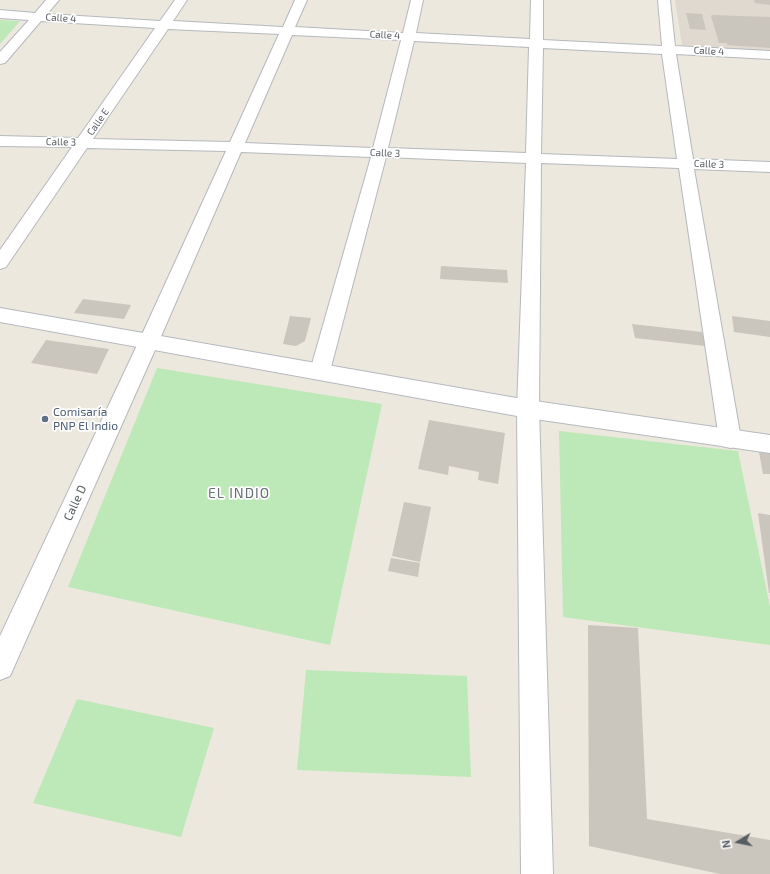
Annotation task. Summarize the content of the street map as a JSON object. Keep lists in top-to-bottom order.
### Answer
{
  "streets": {
    "street": [
      "Calle 4",
      "Calle E",
      "Calle 3",
      "Calle D"
    ]
  },
  "crossings": [
    ["Calle 4", "Calle E"],
    ["Calle 4", "Calle D"],
    ["Calle E", "Calle 3"],
    ["Calle 3", "Calle D"]
  ],
  "districts": ["EL INDIO"],
  "places": ["Comisaría PNP El Indio"],
  "north": "left"
}
